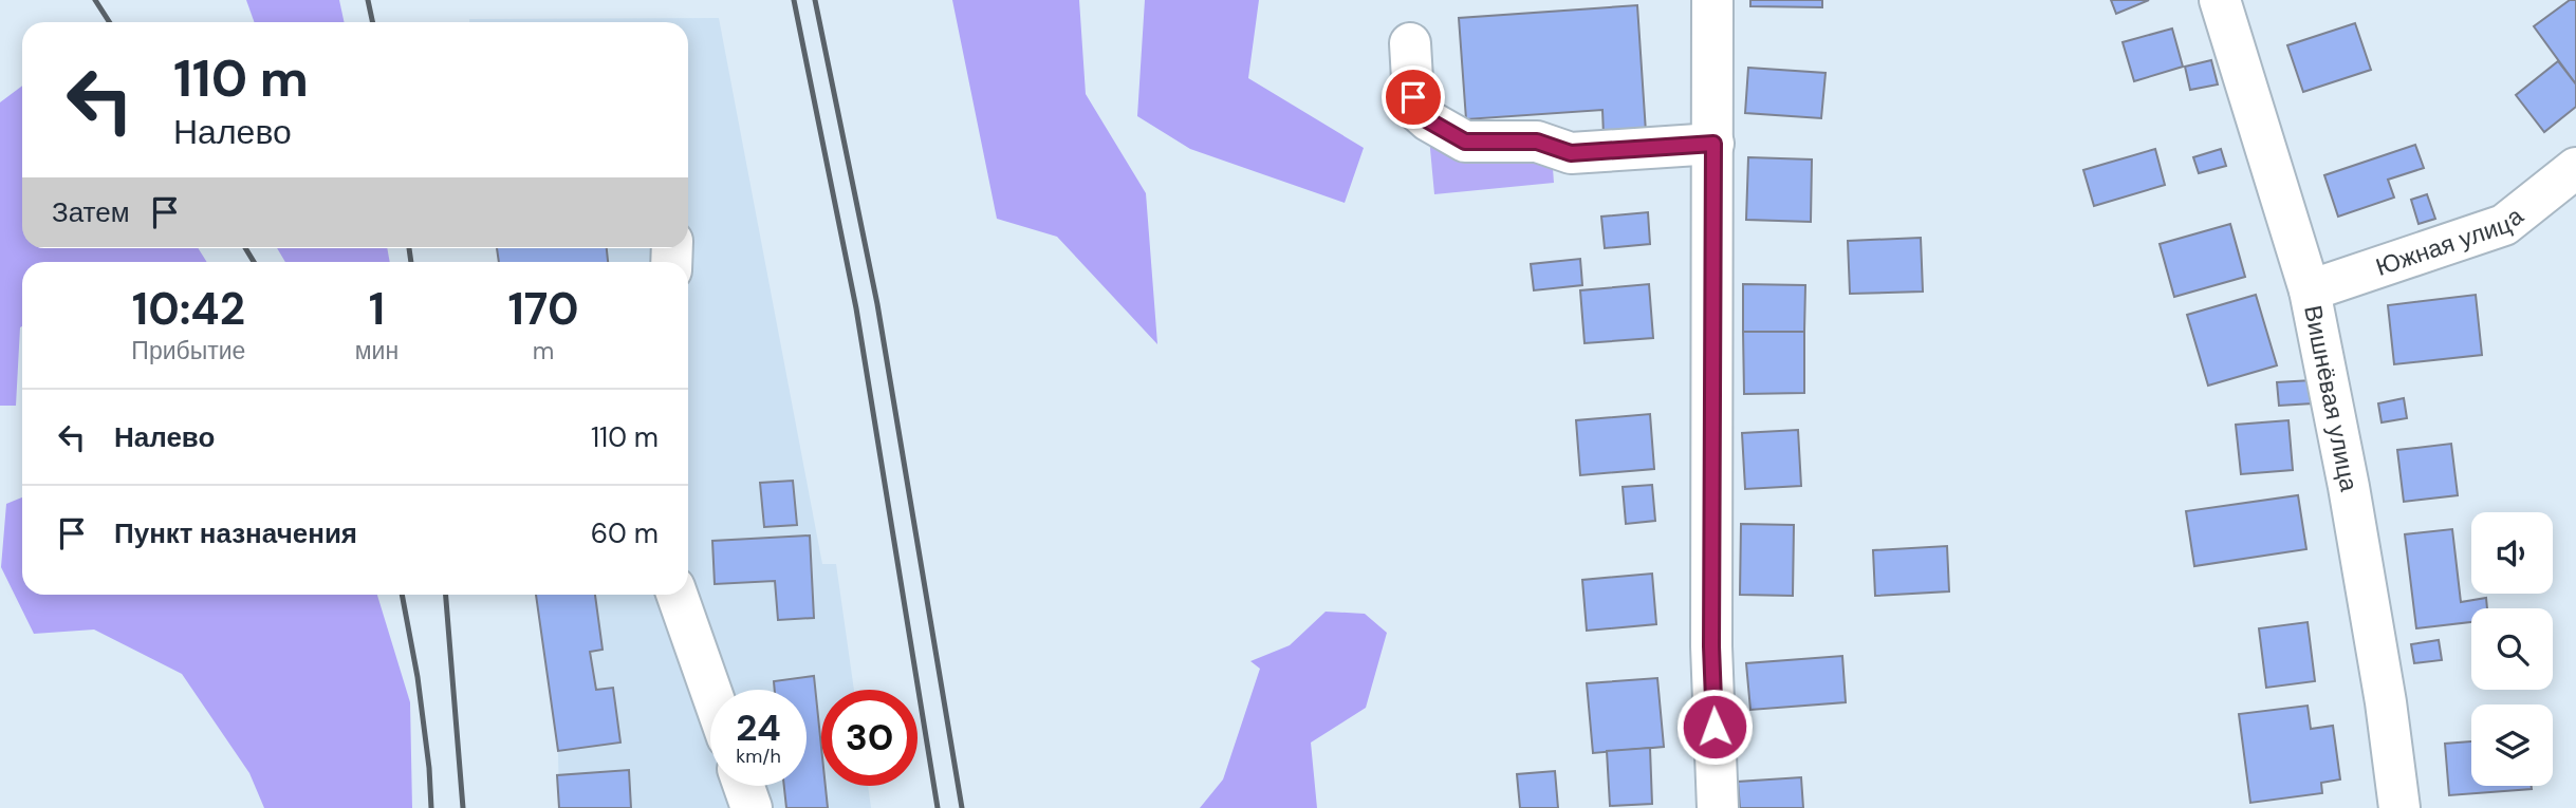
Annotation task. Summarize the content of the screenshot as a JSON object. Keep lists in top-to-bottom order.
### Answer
{
  "streets": {
    "street": ["Южная улица", "Вишнёвая улица"]
  },
  "crossings": [
    ["Южная улица", "Вишнёвая улица"]
  ],
  "page": {
    "turn": ["110 m", "Налево"],
    "then": "Затем",
    "eta": [
      "10:42",
      "Прибытие",
      "1",
      "мин",
      "170",
      "m"
    ],
    "list": [
      {
        "name": "Налево",
        "value": "110 m"
      },
      {
        "name": "Пункт назначения",
        "value": "60 m"
      }
    ],
    "speed": "24 km/h",
    "limit": "30"
  }
}
